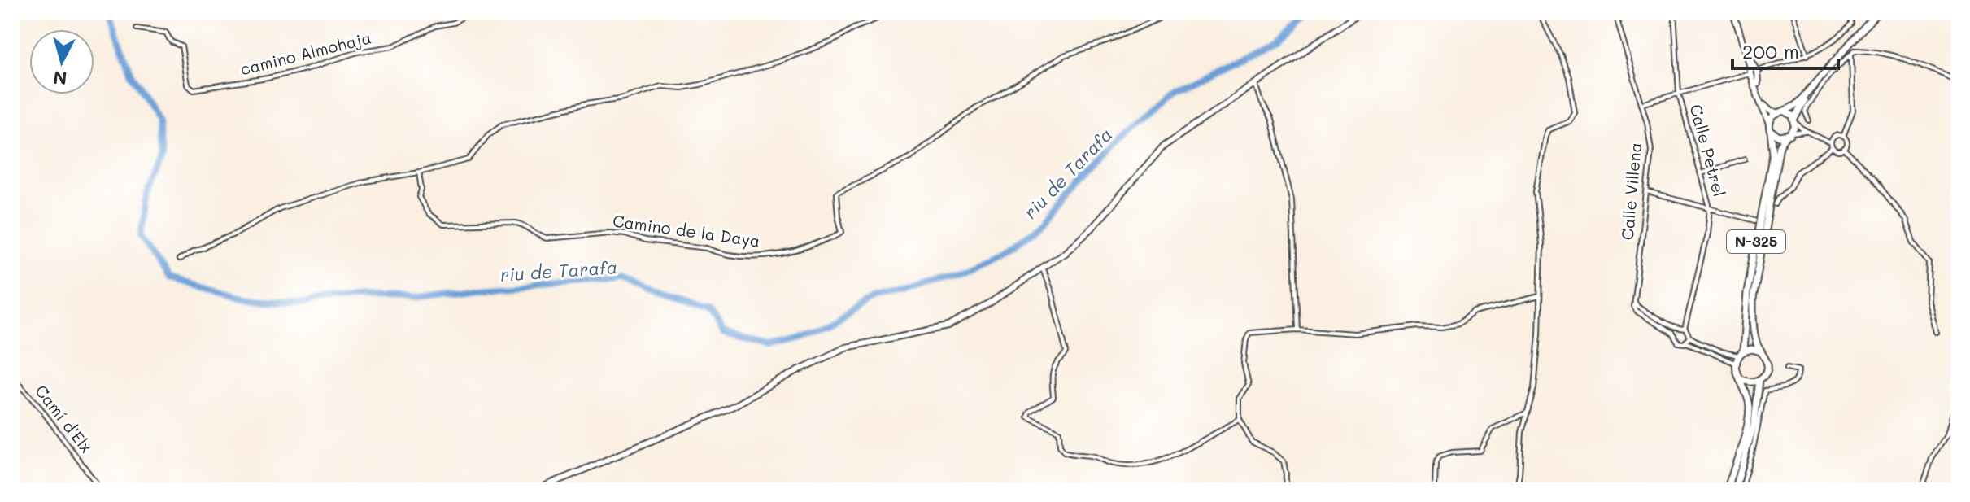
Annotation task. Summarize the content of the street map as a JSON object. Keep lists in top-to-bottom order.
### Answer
{
  "streets": {
    "highway": ["N-325"],
    "street": [
      "camino Almohaja",
      "Calle Petrel",
      "Calle Villena",
      "Camino de la Daya",
      "Camí d'Elx"
    ]
  },
  "water": ["riu de Tarafa"],
  "scale_bar": "200 m",
  "north": "bottom"
}
